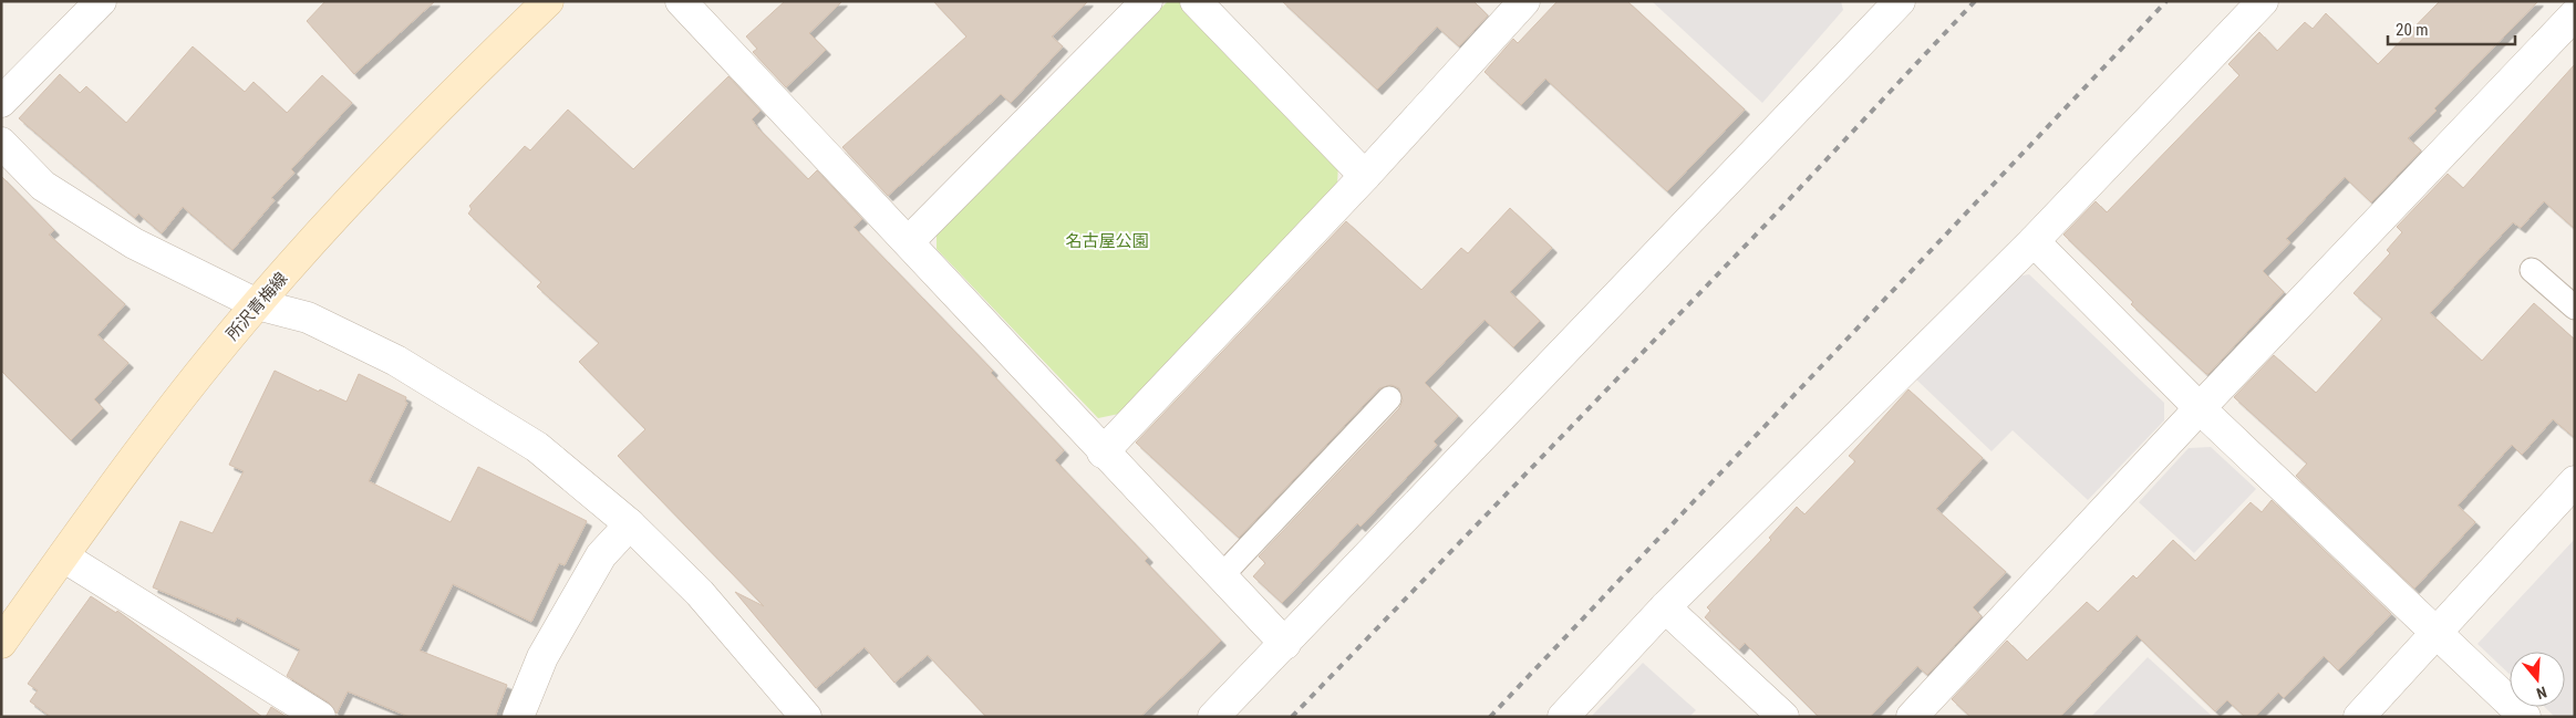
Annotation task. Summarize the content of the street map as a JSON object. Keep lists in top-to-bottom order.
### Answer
{
  "streets": {
    "main road": ["所沢青梅線"]
  },
  "parks": ["名古屋公園"],
  "scale_bar": "20 m",
  "north": "bottom"
}
